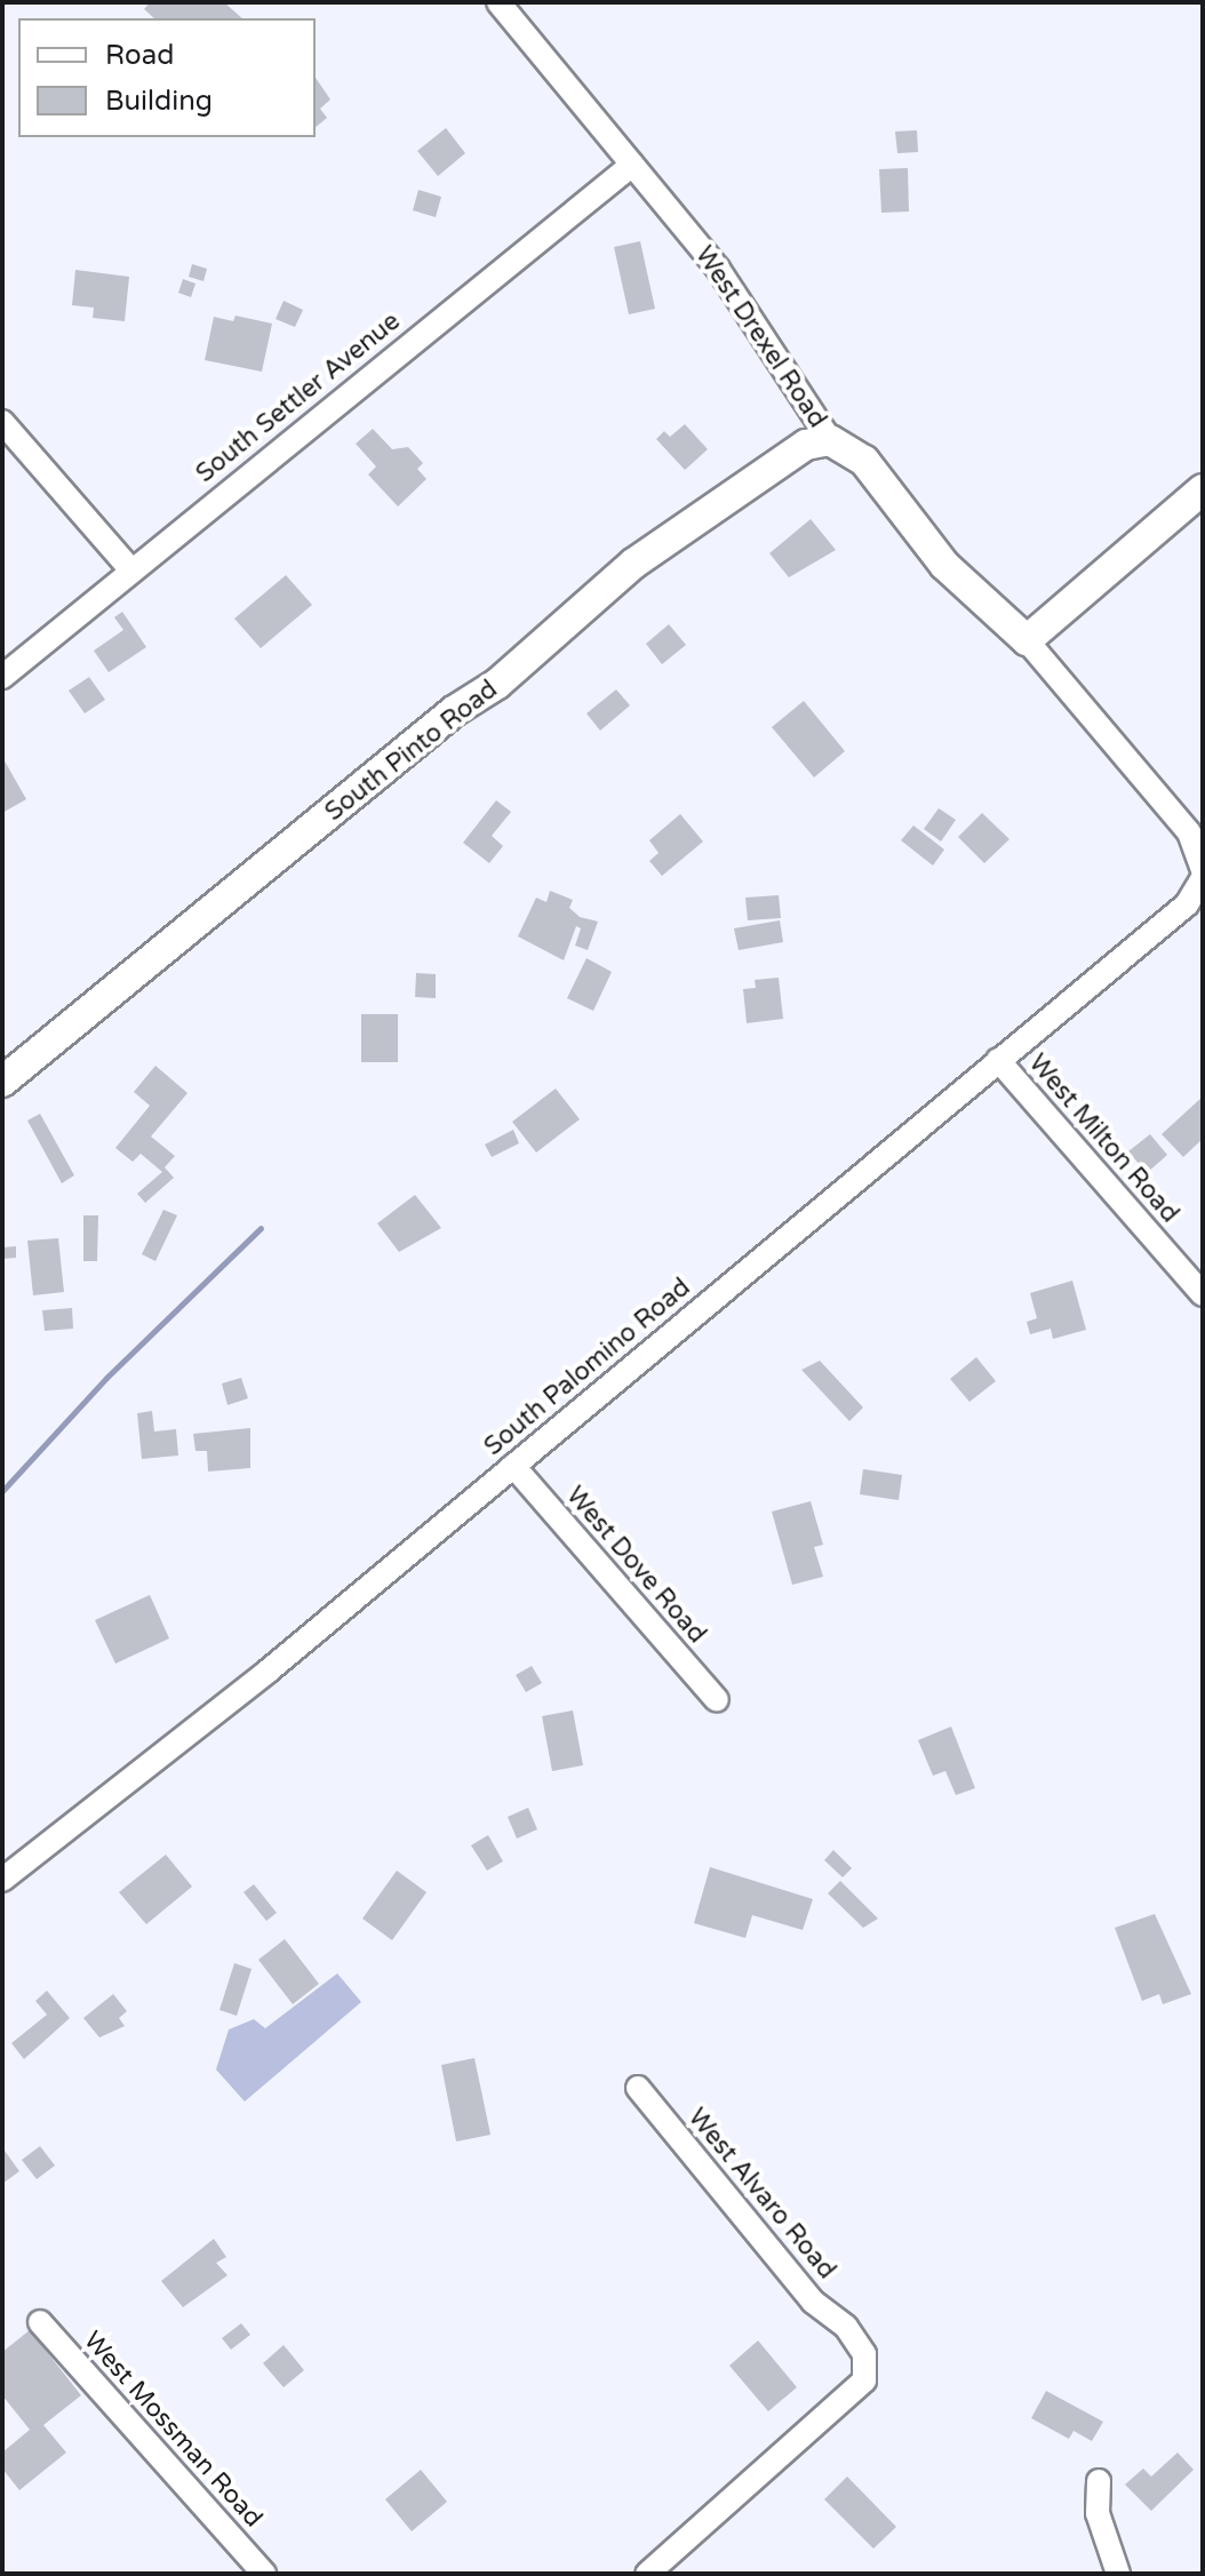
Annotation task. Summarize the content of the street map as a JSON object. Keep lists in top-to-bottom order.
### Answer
{
  "streets": {
    "street": [
      "West Drexel Road",
      "South Settler Avenue",
      "South Pinto Road",
      "West Milton Road",
      "South Palomino Road",
      "West Dove Road",
      "West Alvaro Road",
      "West Mossman Road"
    ]
  },
  "crossings": [
    ["West Drexel Road", "South Settler Avenue"],
    ["West Drexel Road", "South Pinto Road"],
    ["West Drexel Road", "South Palomino Road"],
    ["West Milton Road", "South Palomino Road"],
    ["South Palomino Road", "West Dove Road"]
  ],
  "legend": ["Road", "Building"]
}
